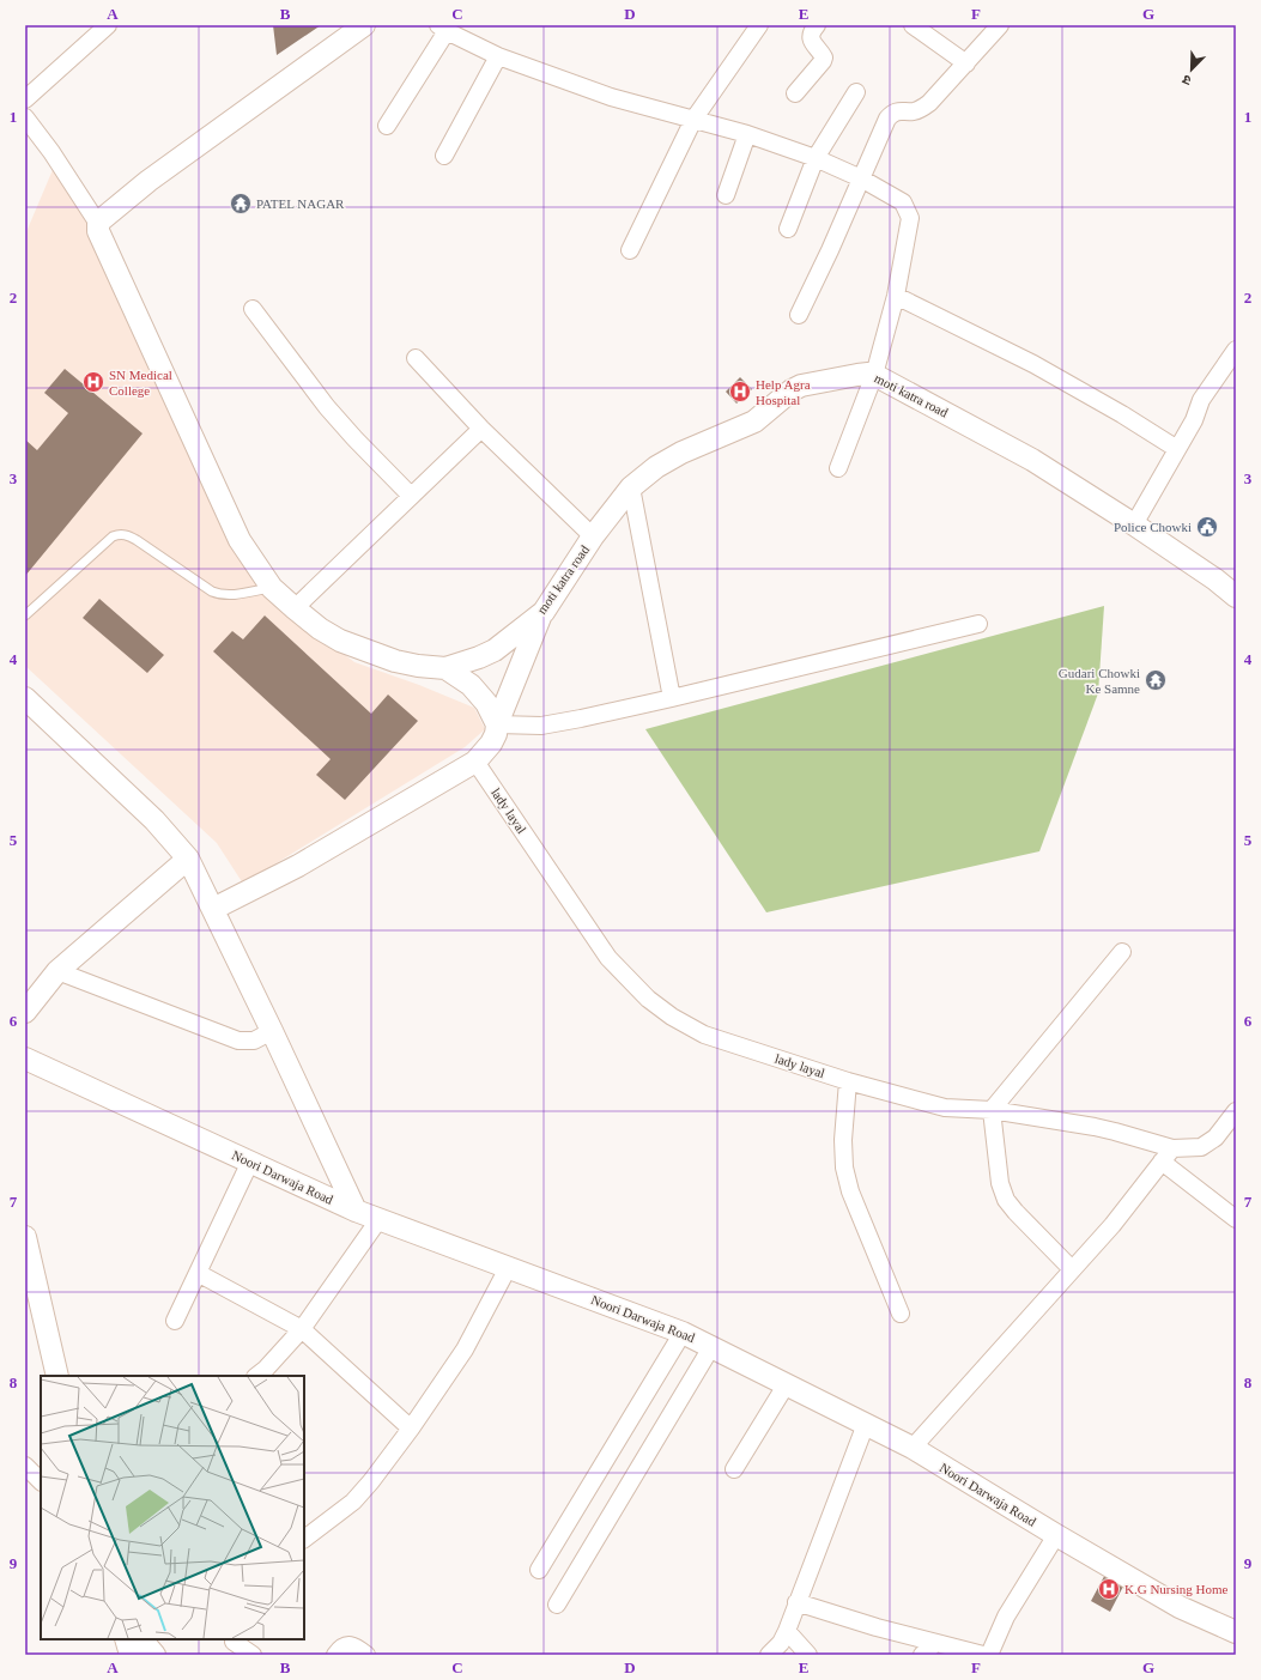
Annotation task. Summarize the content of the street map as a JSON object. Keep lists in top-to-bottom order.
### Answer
{
  "streets": {
    "street": ["moti katra road", "lady layal", "Noori Darwaja Road"]
  },
  "places": {
    "temple": ["PATEL NAGAR", "Gudari Chowki Ke Samne"],
    "hospital": ["SN Medical College", "Help Agra Hospital", "K.G Nursing Home"],
    "public building": ["Police Chowki"]
  },
  "north": "bottom left",
  "grid": {
    "columns": [
      "A",
      "B",
      "C",
      "D",
      "E",
      "F",
      "G"
    ],
    "rows": [
      "1",
      "2",
      "3",
      "4",
      "5",
      "6",
      "7",
      "8",
      "9"
    ]
  }
}
